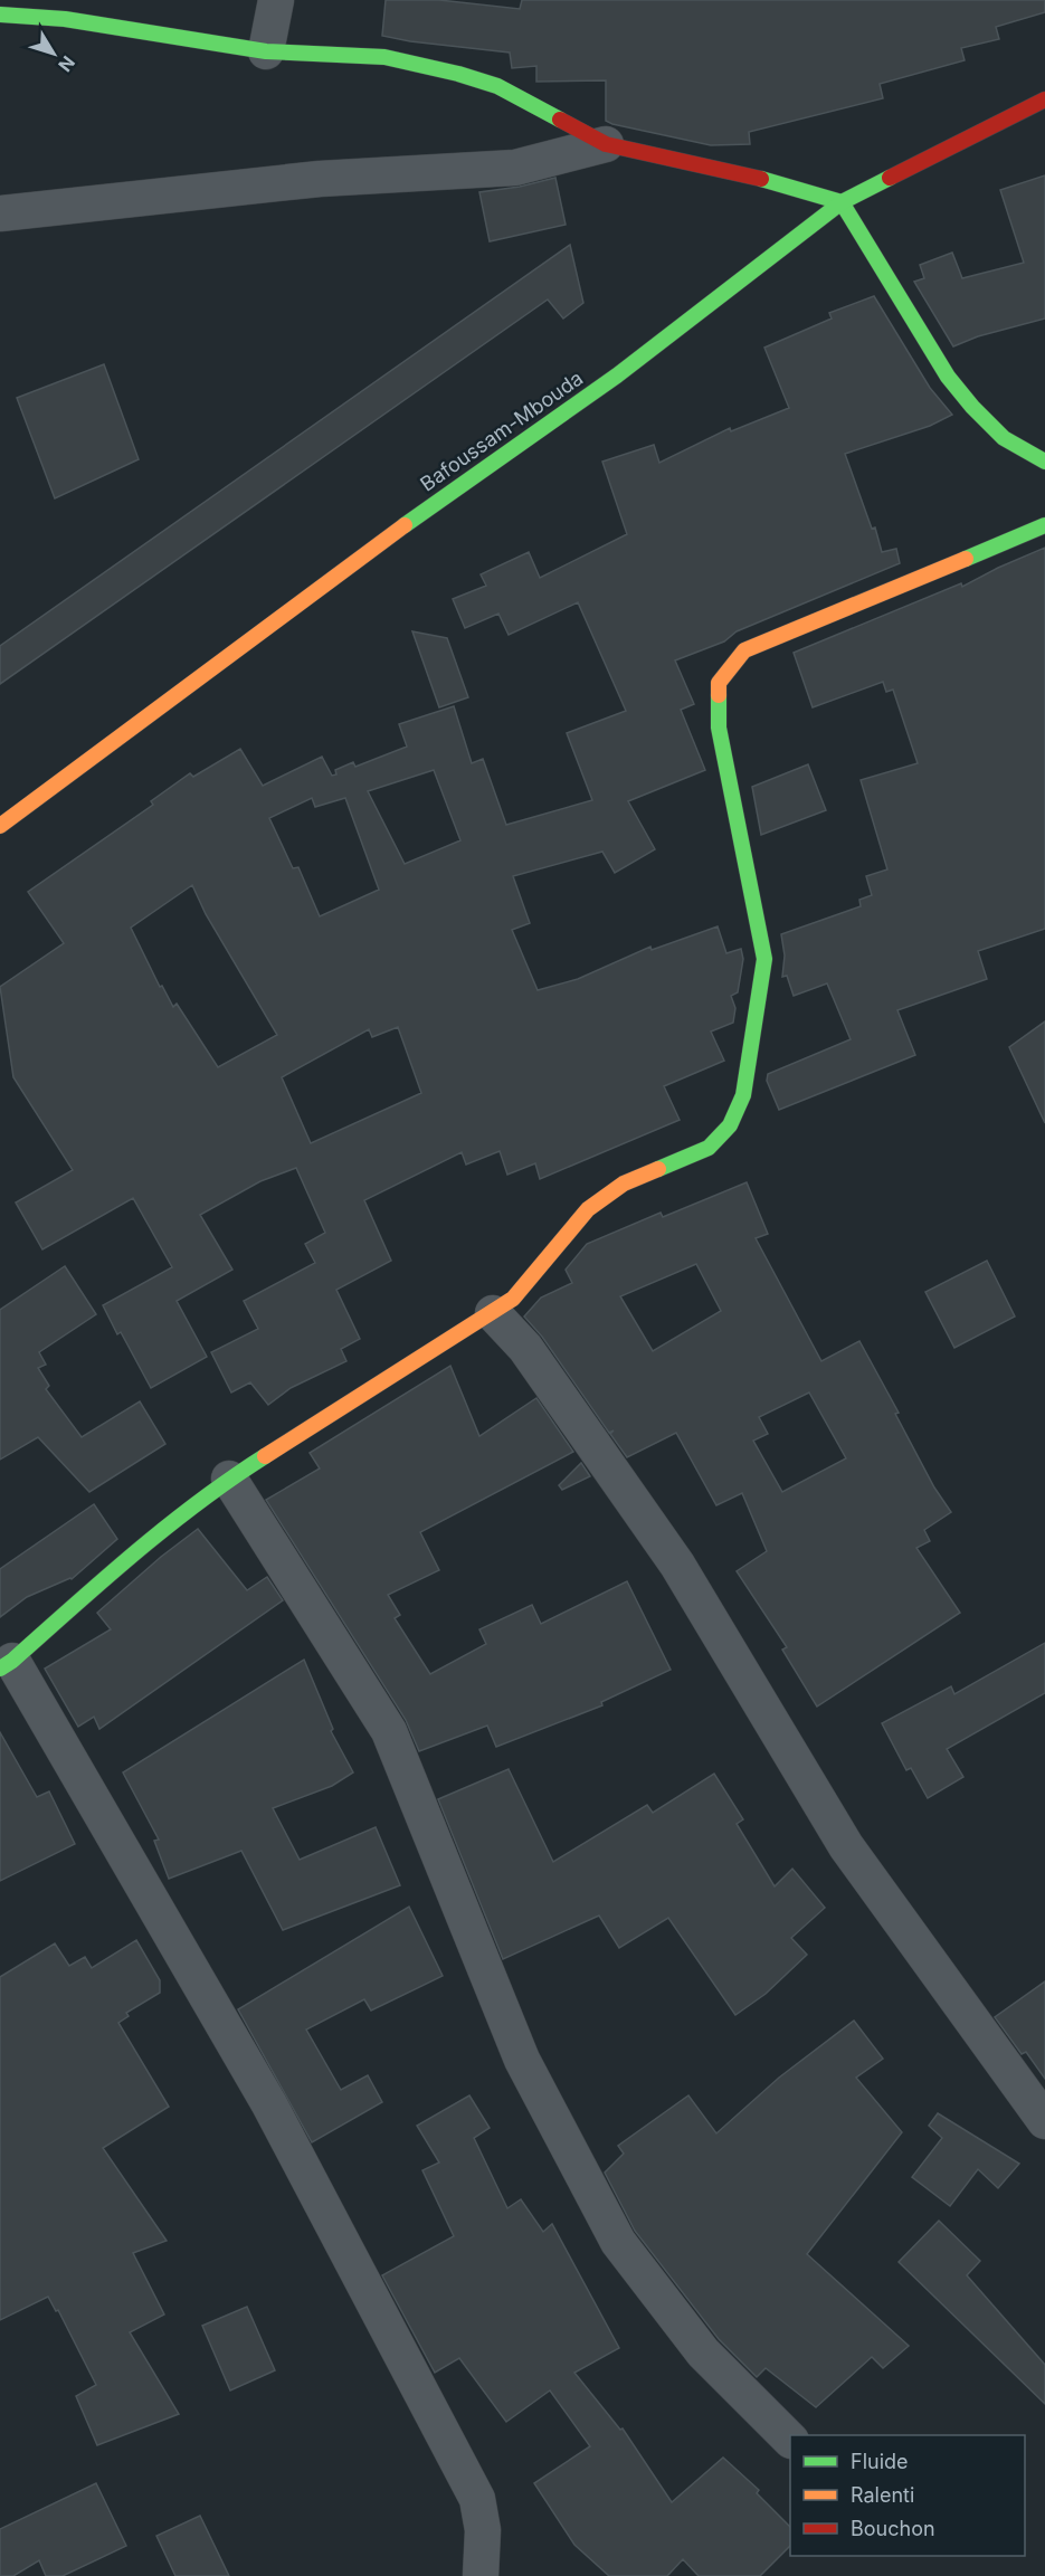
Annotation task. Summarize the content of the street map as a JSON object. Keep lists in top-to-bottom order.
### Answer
{
  "streets": {
    "main road": ["Bafoussam-Mbouda"]
  },
  "legend": ["Fluide", "Ralenti", "Bouchon"],
  "north": "bottom right"
}
